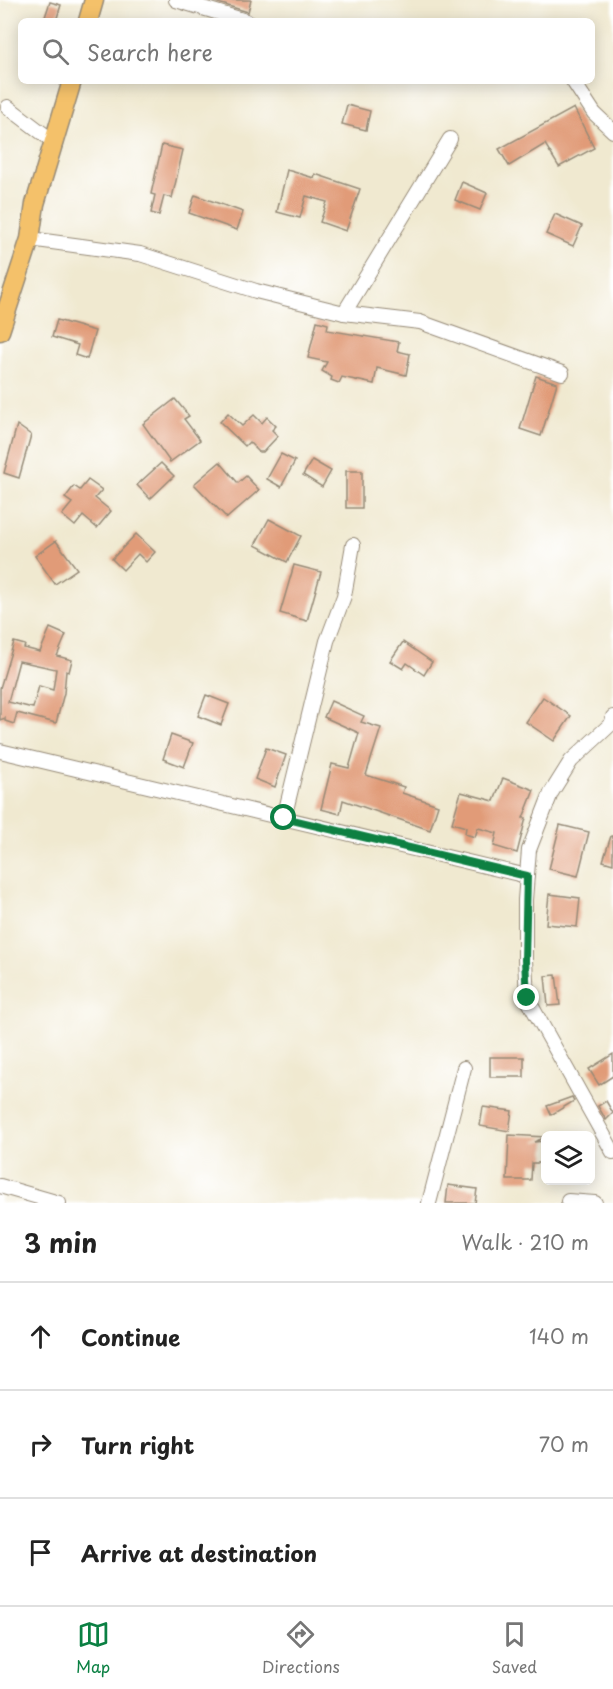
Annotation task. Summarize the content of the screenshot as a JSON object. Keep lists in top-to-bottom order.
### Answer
{
  "page": {
    "search": "Search here",
    "heading": ["3 min", "Walk · 210 m"],
    "list": [
      ["Continue", "140 m"],
      ["Turn right", "70 m"],
      "Arrive at destination"
    ],
    "nav": ["Map", "Directions", "Saved"]
  }
}
